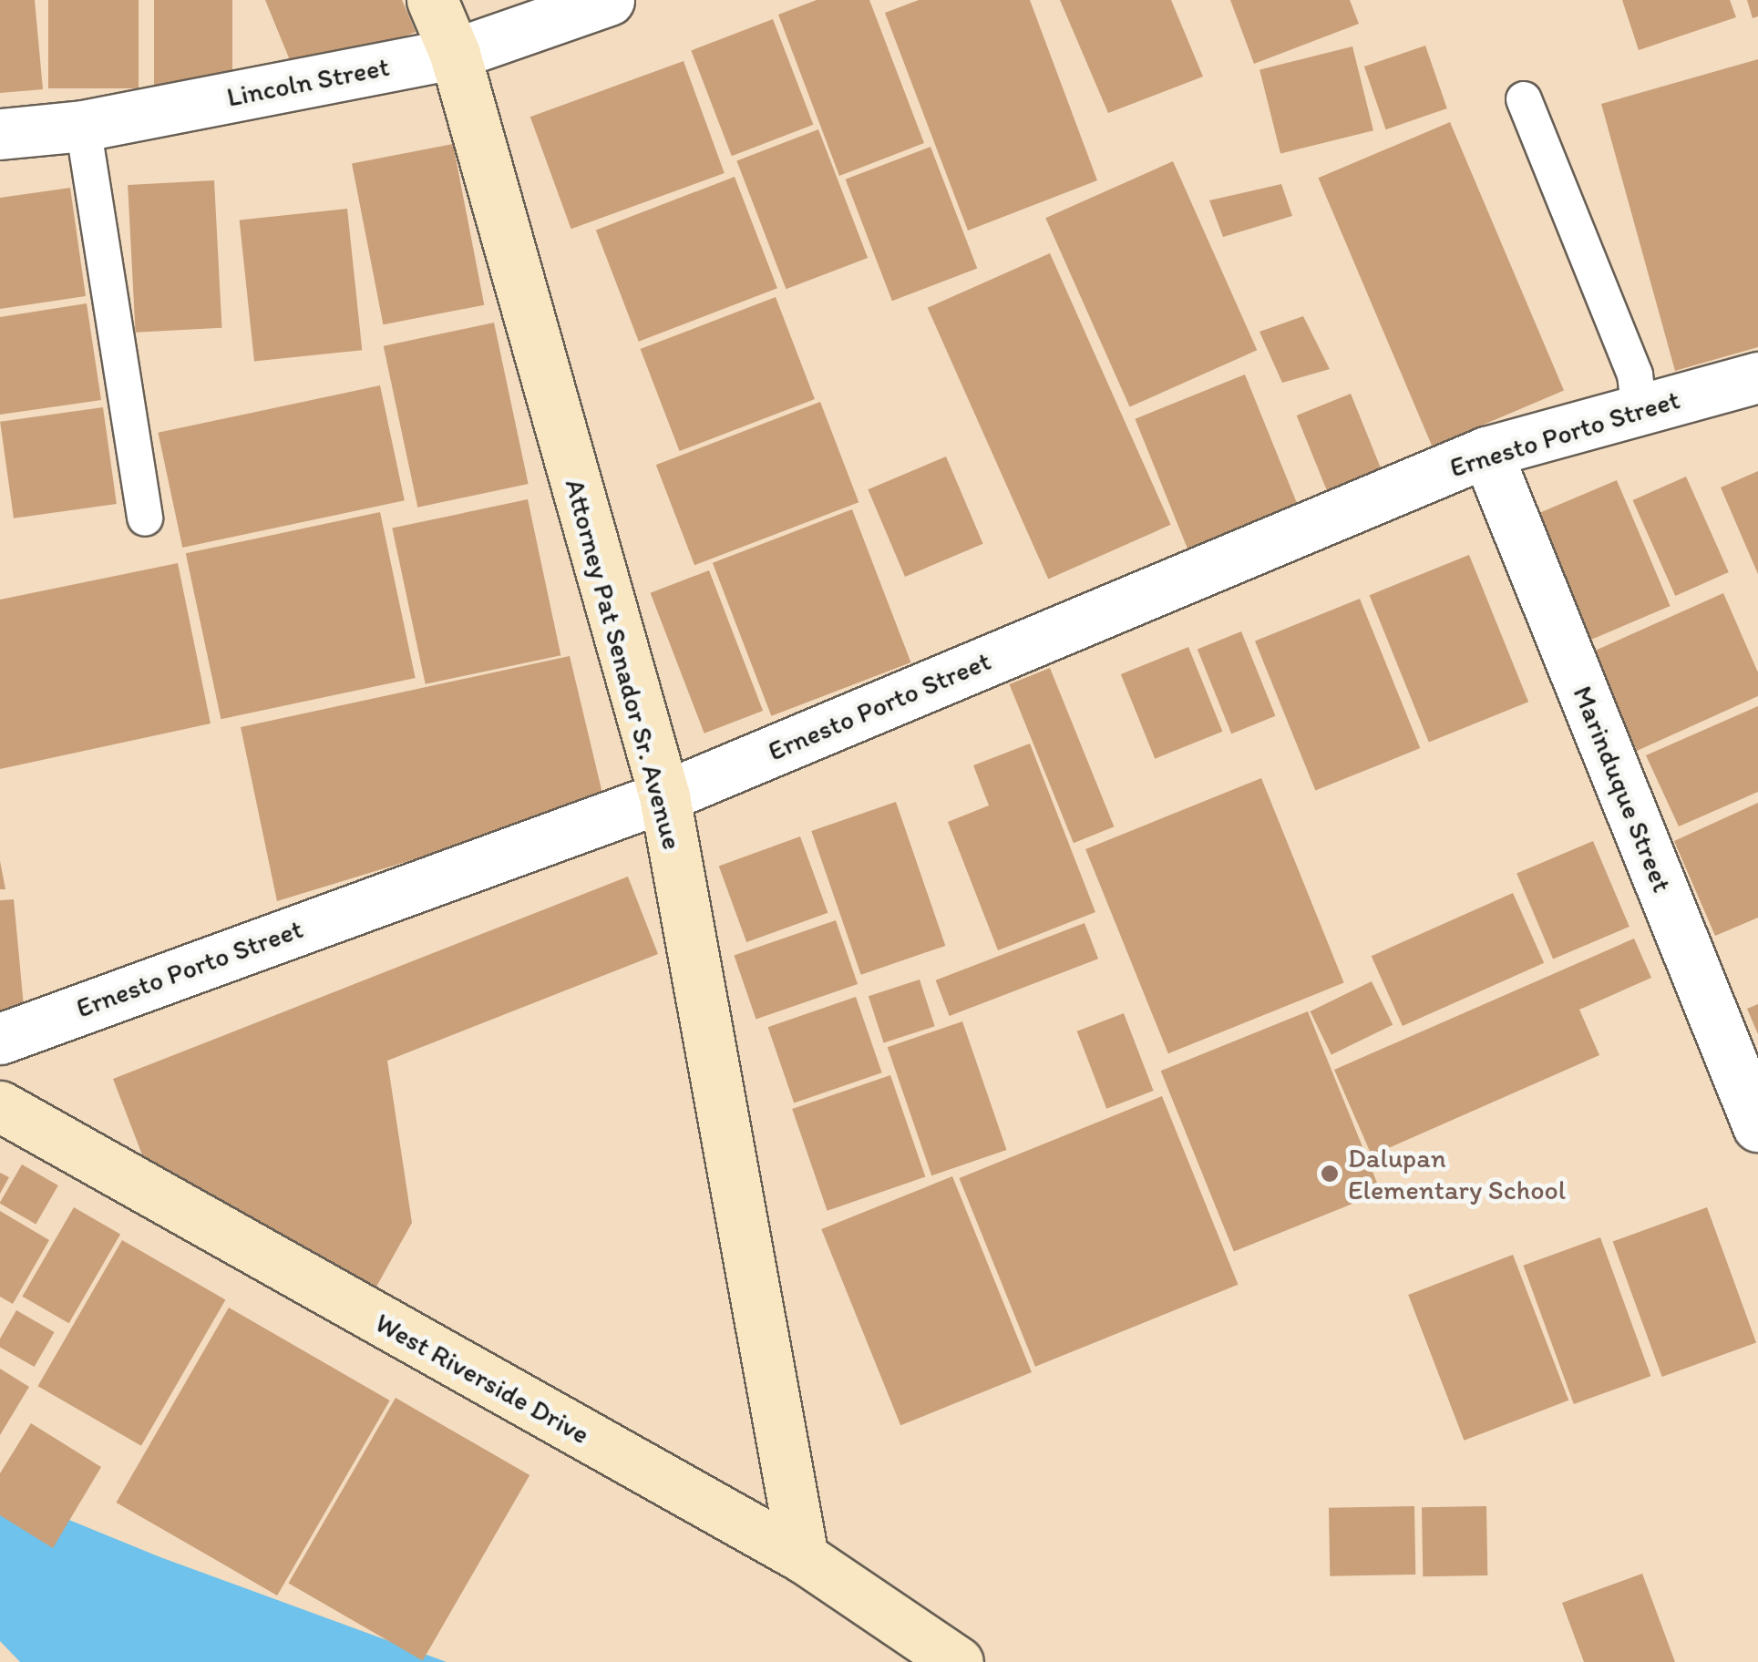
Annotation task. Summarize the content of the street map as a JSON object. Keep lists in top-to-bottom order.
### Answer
{
  "streets": {
    "street": [
      "Lincoln Street",
      "Ernesto Porto Street",
      "Attorney Pat Senador Sr. Avenue",
      "Marinduque Street",
      "West Riverside Drive"
    ]
  },
  "crossings": [
    ["Lincoln Street", "Attorney Pat Senador Sr. Avenue"],
    ["Ernesto Porto Street", "Attorney Pat Senador Sr. Avenue"],
    ["Ernesto Porto Street", "Marinduque Street"],
    ["Attorney Pat Senador Sr. Avenue", "West Riverside Drive"]
  ],
  "places": ["Dalupan Elementary School"]
}
